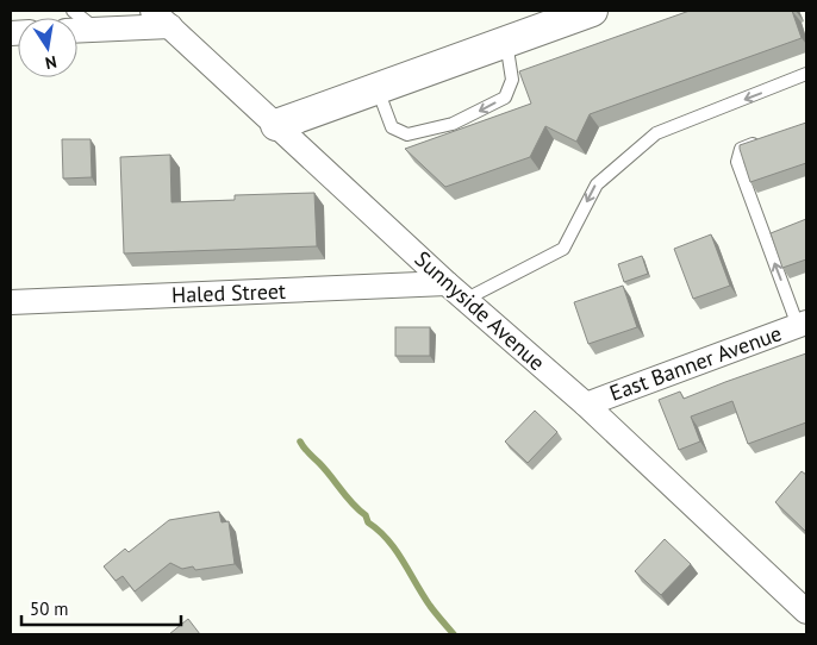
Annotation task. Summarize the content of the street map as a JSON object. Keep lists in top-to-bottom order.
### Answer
{
  "streets": {
    "street": ["Haled Street", "Sunnyside Avenue", "East Banner Avenue"]
  },
  "crossings": [
    ["Haled Street", "Sunnyside Avenue"],
    ["Sunnyside Avenue", "East Banner Avenue"]
  ],
  "scale_bar": "50 m",
  "north": "bottom"
}
